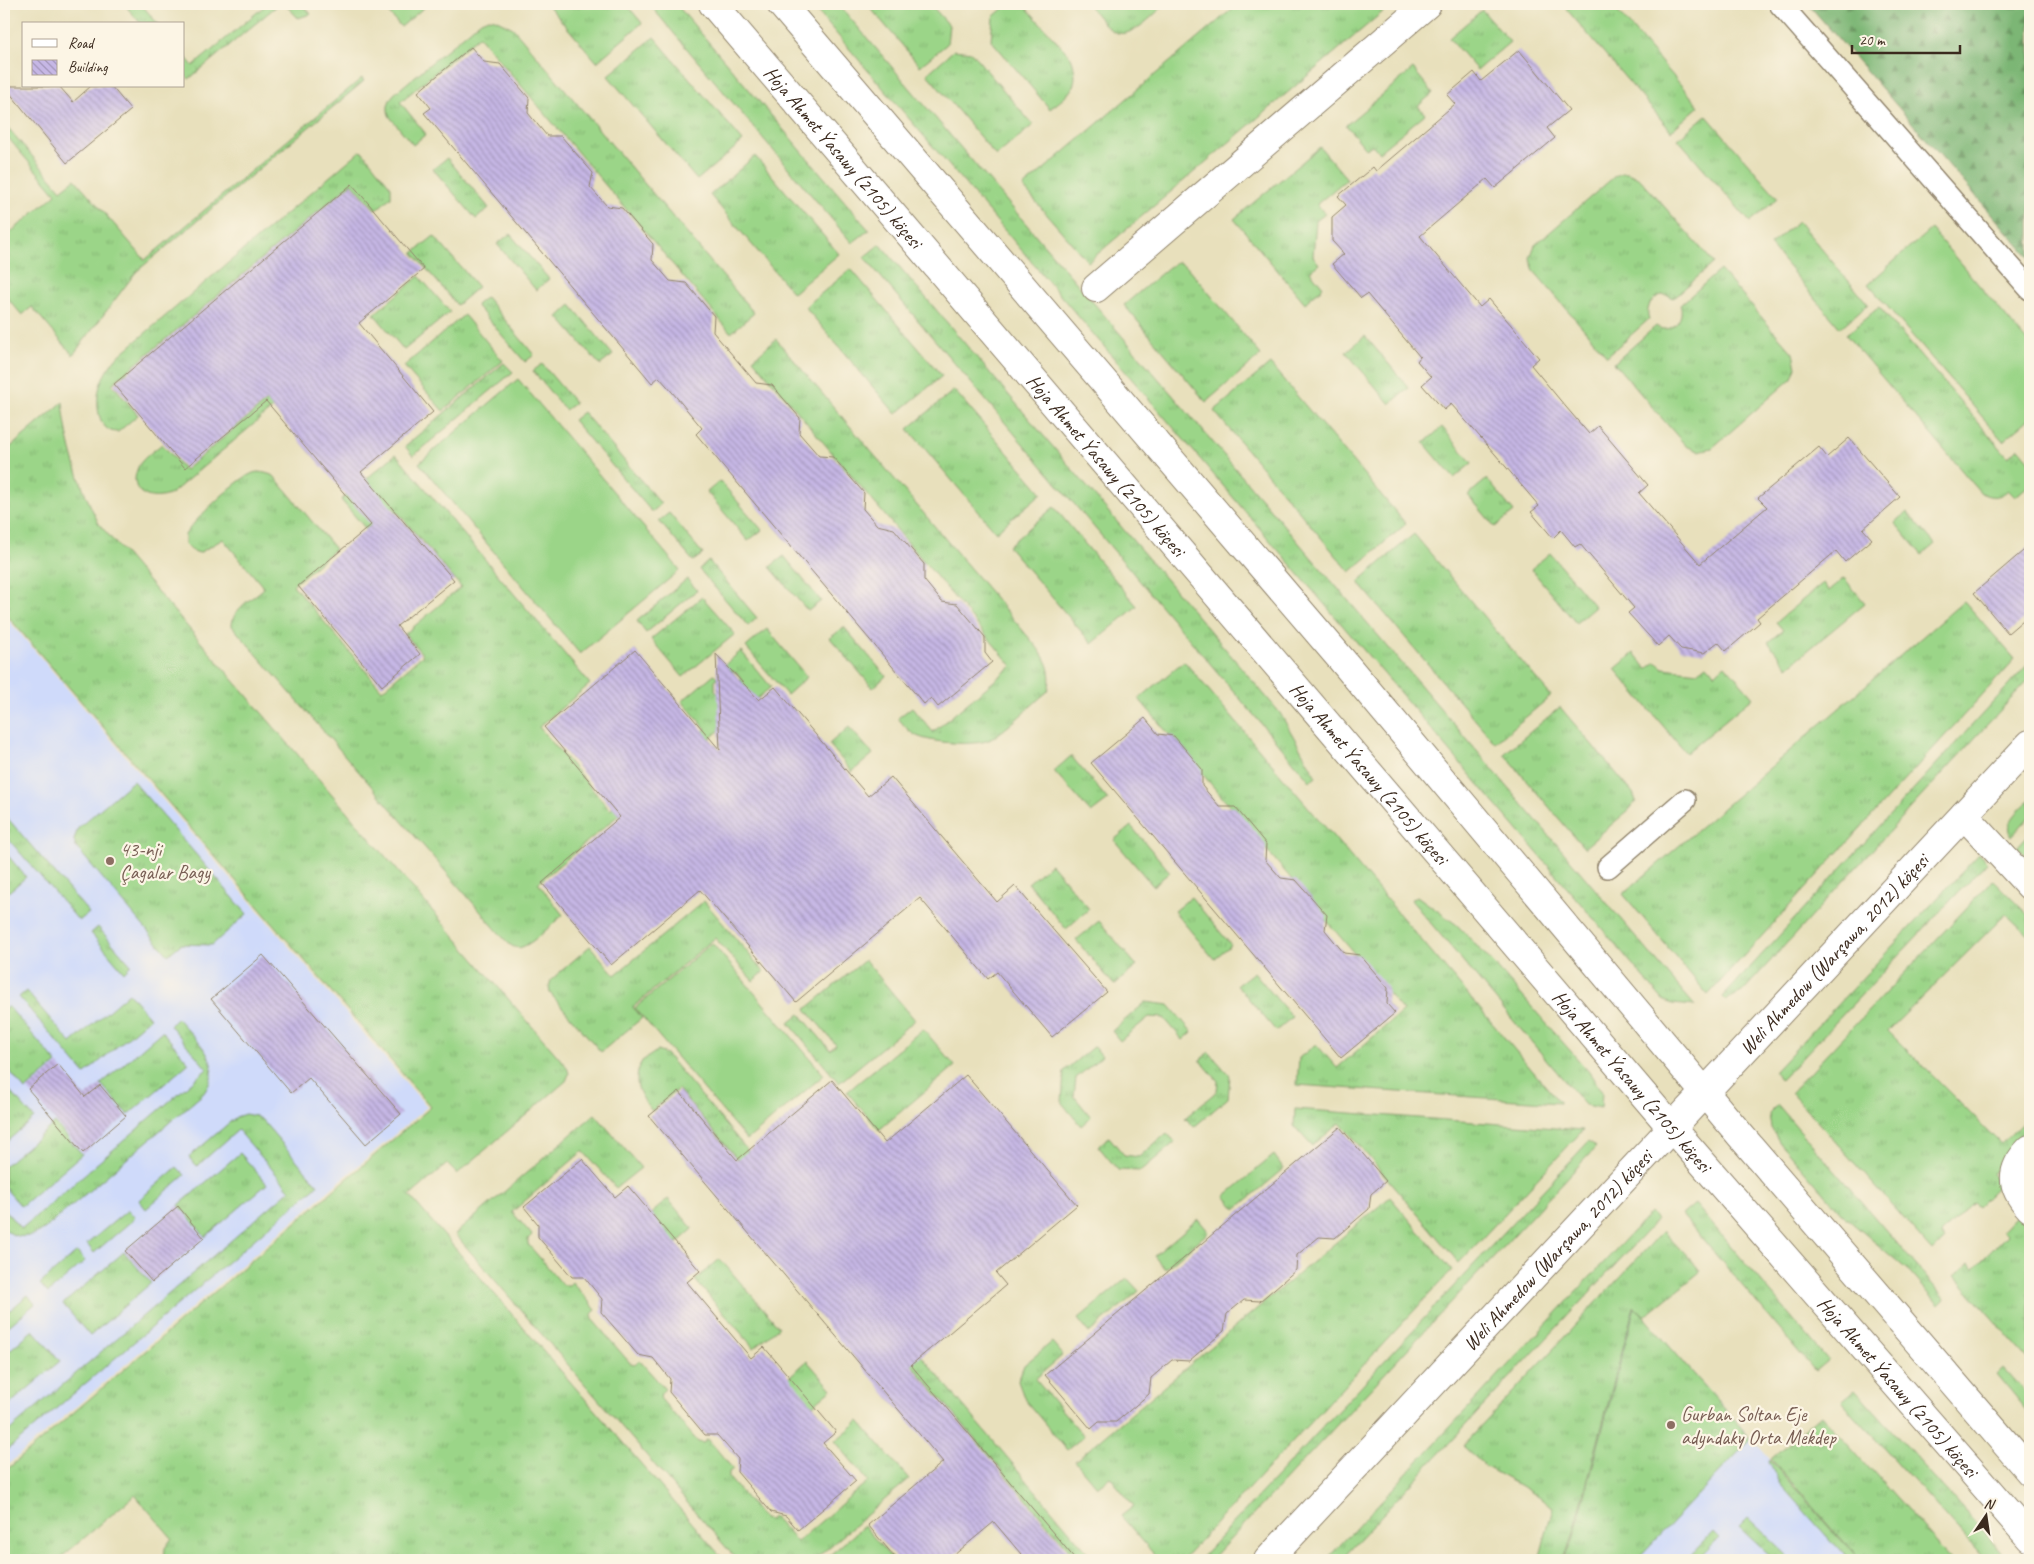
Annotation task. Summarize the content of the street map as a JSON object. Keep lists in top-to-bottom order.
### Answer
{
  "streets": {
    "main road": ["Hoja Ahmet Ýasawy (2105) köçesi", "Weli Ahmedow (Warşawa, 2012) köçesi"]
  },
  "crossings": [
    ["Hoja Ahmet Ýasawy (2105) köçesi", "Weli Ahmedow (Warşawa, 2012) köçesi"]
  ],
  "places": ["43-nji Çagalar Bagy", "Gurban Soltan Eje adyndaky Orta Mekdep"],
  "legend": ["Road", "Building"],
  "scale_bar": "20 m",
  "north": "top"
}
